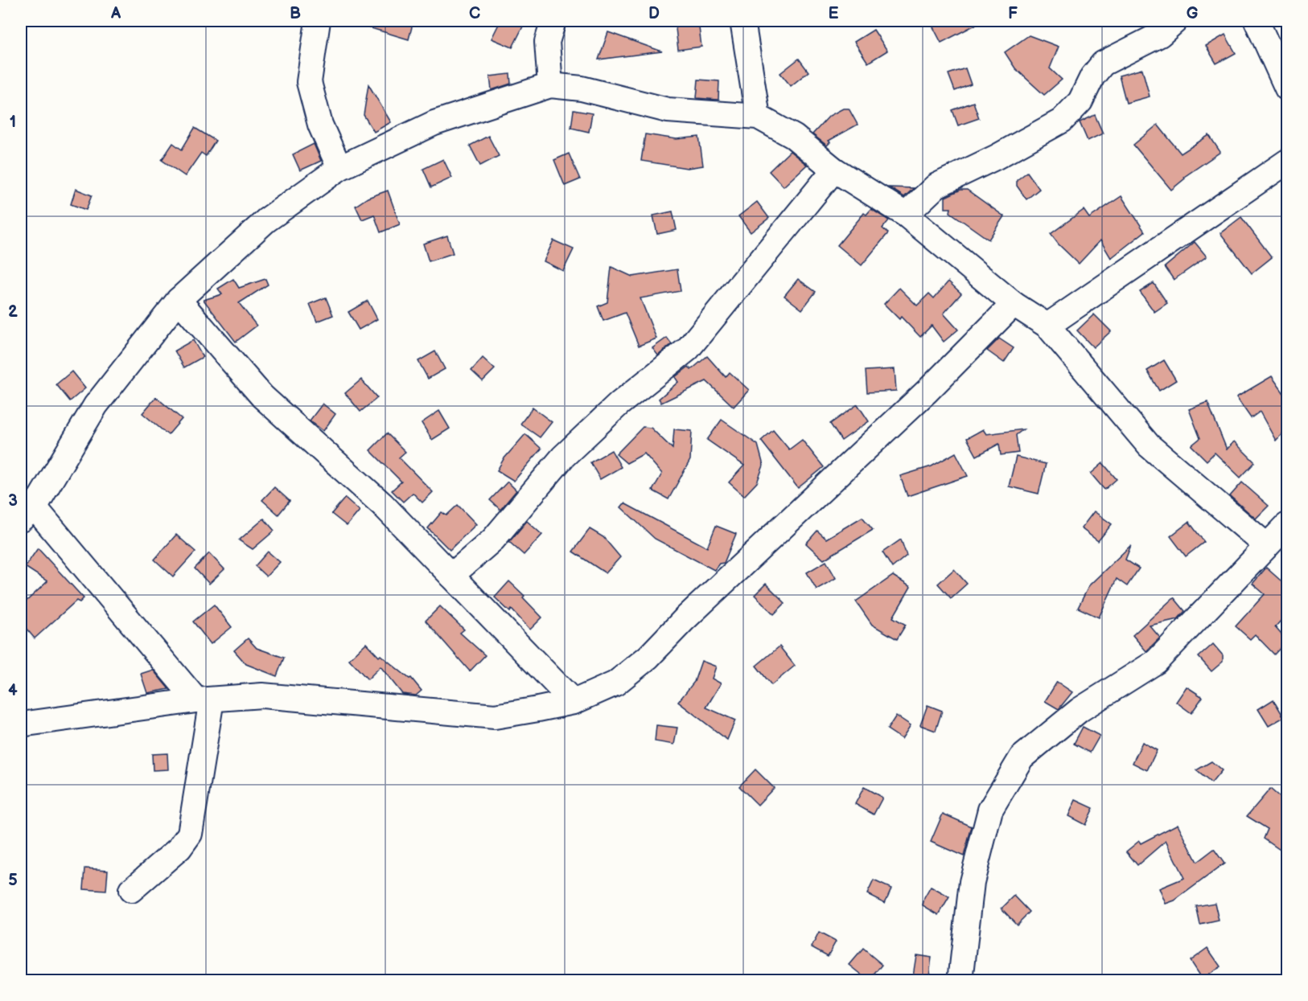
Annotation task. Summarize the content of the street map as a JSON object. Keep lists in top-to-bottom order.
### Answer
{
  "grid": {
    "columns": [
      "A",
      "B",
      "C",
      "D",
      "E",
      "F",
      "G"
    ],
    "rows": [
      "1",
      "2",
      "3",
      "4",
      "5"
    ]
  }
}
